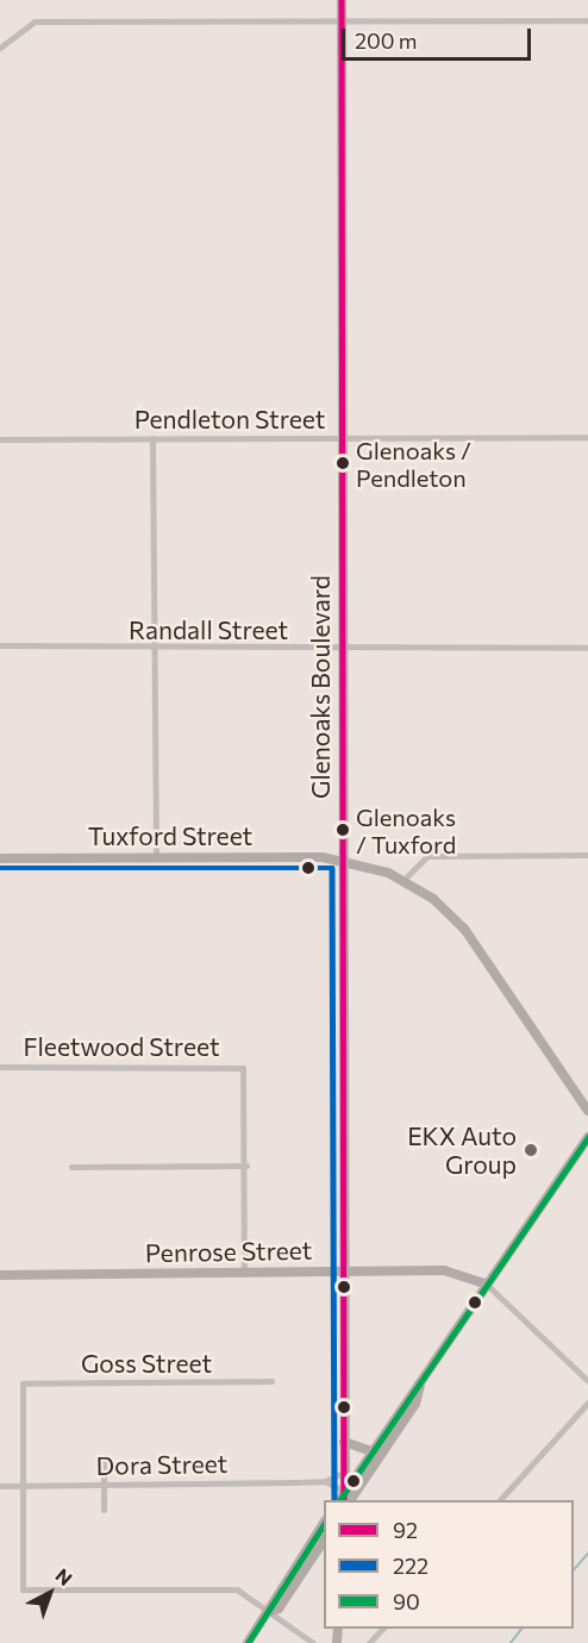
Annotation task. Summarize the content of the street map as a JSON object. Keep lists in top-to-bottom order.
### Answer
{
  "streets": {
    "main road": ["Glenoaks Boulevard", "Tuxford Street", "Penrose Street"],
    "street": [
      "Pendleton Street",
      "Randall Street",
      "Fleetwood Street",
      "Goss Street",
      "Dora Street"
    ]
  },
  "crossings": [
    ["Pendleton Street", "Glenoaks Boulevard"],
    ["Randall Street", "Glenoaks Boulevard"],
    ["Glenoaks Boulevard", "Tuxford Street"],
    ["Glenoaks Boulevard", "Penrose Street"],
    ["Glenoaks Boulevard", "Dora Street"],
    ["Goss Street", "Dora Street"]
  ],
  "places": ["Glenoaks / Pendleton", "Glenoaks / Tuxford", "EKX Auto Group"],
  "lines": ["transit line 92", "transit line 222", "transit line 90"],
  "legend": ["92", "222", "90"],
  "scale_bar": "200 m",
  "north": "top right"
}
